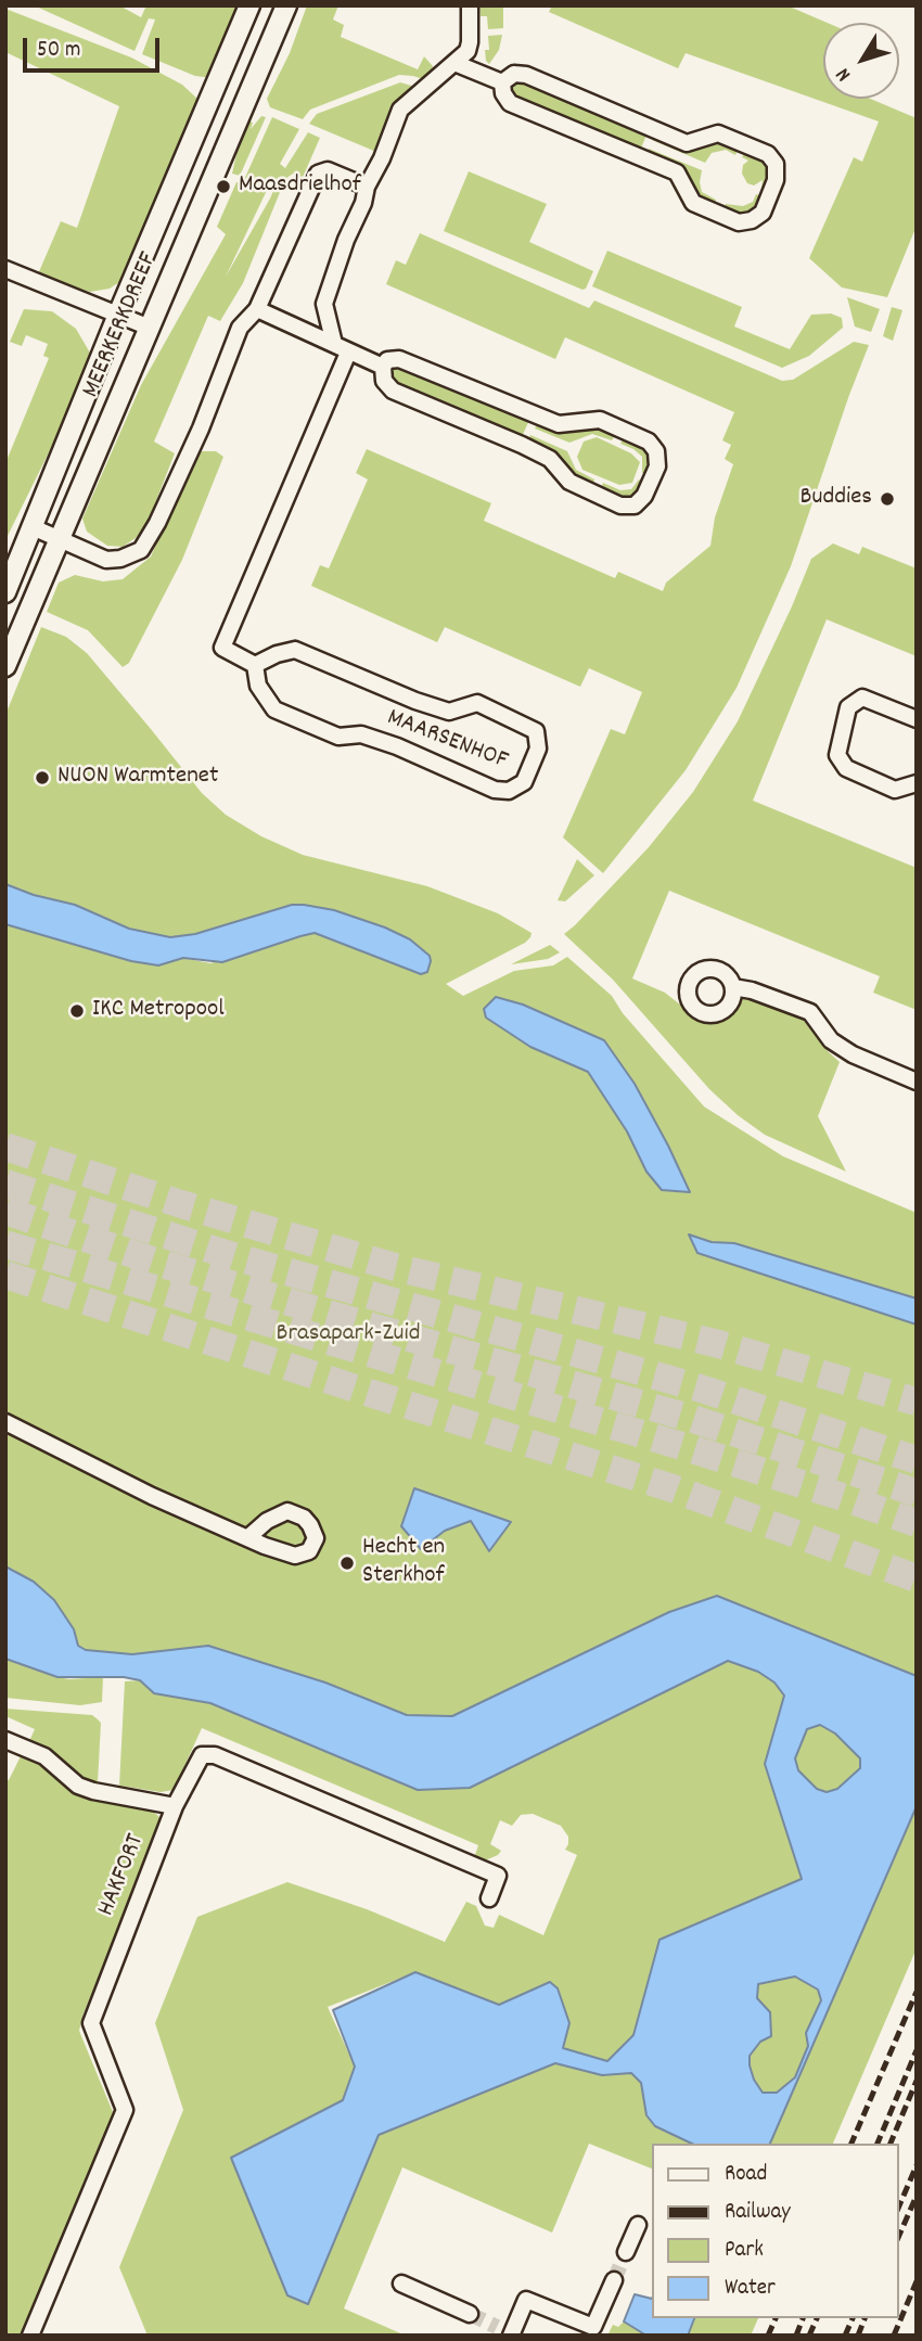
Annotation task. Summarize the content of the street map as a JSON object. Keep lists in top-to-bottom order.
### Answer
{
  "streets": {
    "street": ["MEERKERKDREEF", "MAARSENHOF", "HAKFORT"]
  },
  "parks": ["Brasapark-Zuid"],
  "places": [
    "Maasdrielhof",
    "Buddies",
    "NUON Warmtenet",
    "IKC Metropool",
    "Hecht en Sterkhof"
  ],
  "legend": [
    "Road",
    "Railway",
    "Park",
    "Water"
  ],
  "scale_bar": "50 m",
  "north": "bottom left"
}
